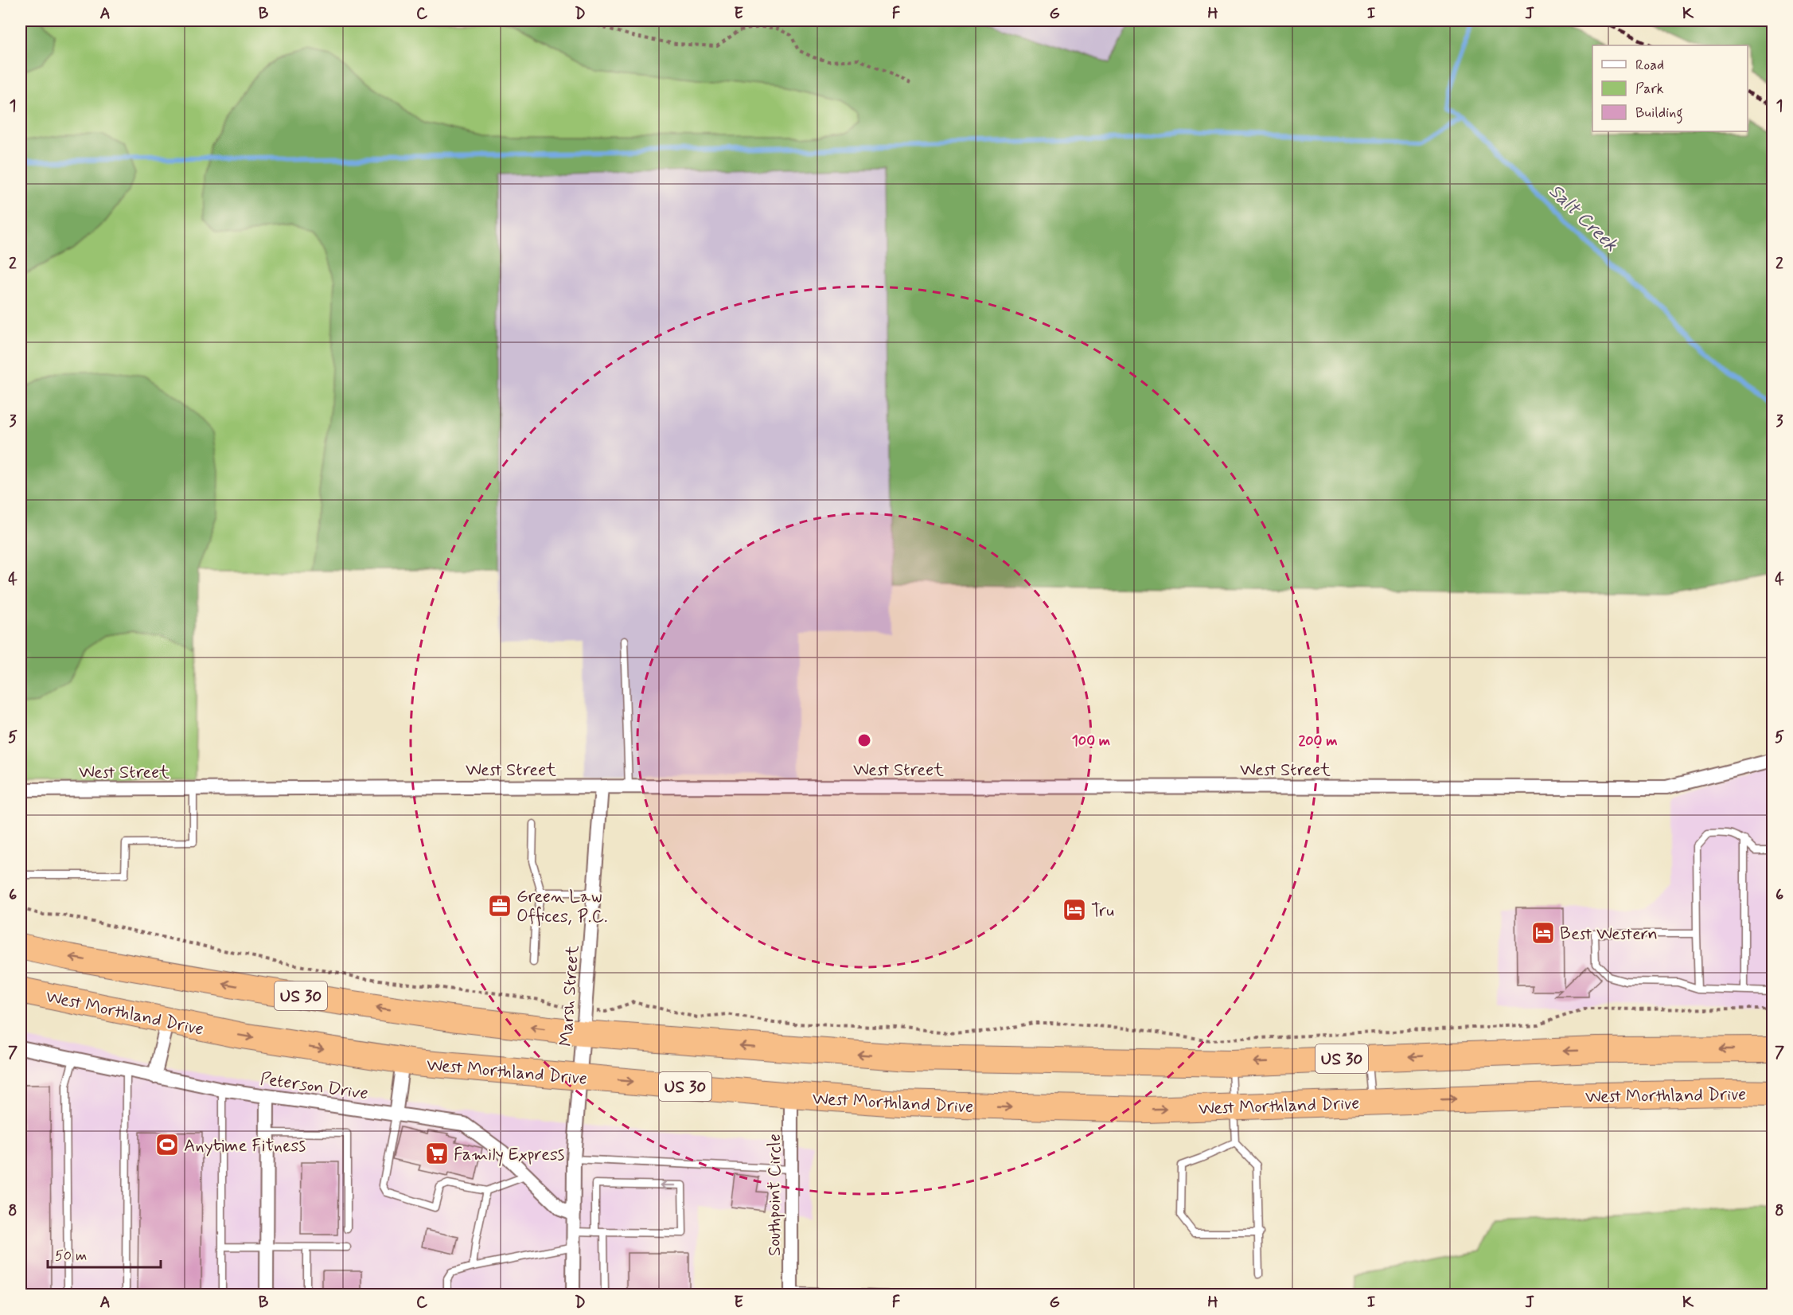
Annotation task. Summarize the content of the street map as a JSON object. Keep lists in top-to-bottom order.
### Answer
{
  "streets": {
    "highway": ["US 30", "West Morthland Drive"],
    "street": [
      "West Street",
      "Marsh Street",
      "Peterson Drive",
      "Southpoint Circle"
    ]
  },
  "crossings": [
    ["West Street", "Marsh Street"],
    ["US 30", "Marsh Street"],
    ["Marsh Street", "West Morthland Drive"],
    ["Marsh Street", "Peterson Drive"],
    ["West Morthland Drive", "Southpoint Circle"]
  ],
  "water": ["Salt Creek"],
  "places": {
    "office": ["Green Law Offices, P.C."],
    "hotel": ["Tru", "Best Western"],
    "sports": ["Anytime Fitness"],
    "supermarket": ["Family Express"]
  },
  "legend": ["Road", "Park", "Building"],
  "scale_bar": "50 m",
  "grid": {
    "columns": [
      "A",
      "B",
      "C",
      "D",
      "E",
      "F",
      "G",
      "H",
      "I",
      "J",
      "K"
    ],
    "rows": [
      "1",
      "2",
      "3",
      "4",
      "5",
      "6",
      "7",
      "8"
    ]
  },
  "rings": ["100 m", "200 m"]
}
